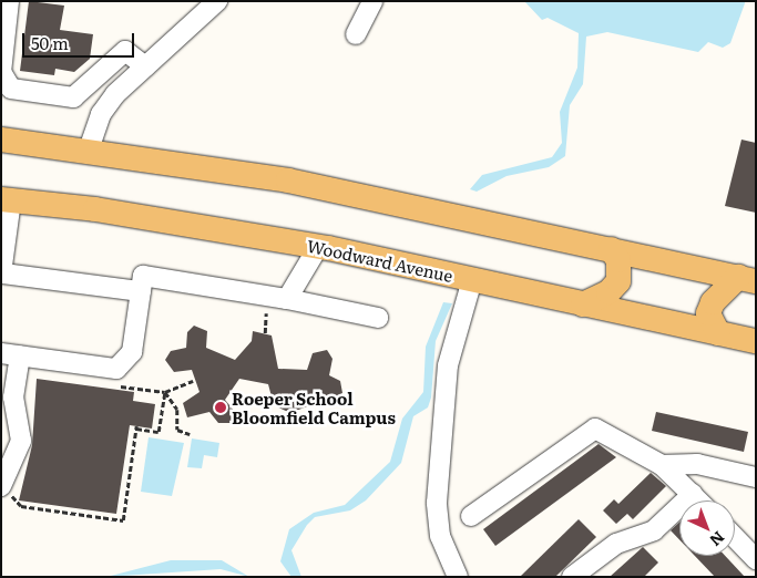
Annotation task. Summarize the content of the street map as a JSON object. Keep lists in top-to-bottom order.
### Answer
{
  "streets": {
    "main road": ["Woodward Avenue"]
  },
  "places": ["Roeper School Bloomfield Campus"],
  "scale_bar": "50 m",
  "north": "bottom right"
}
